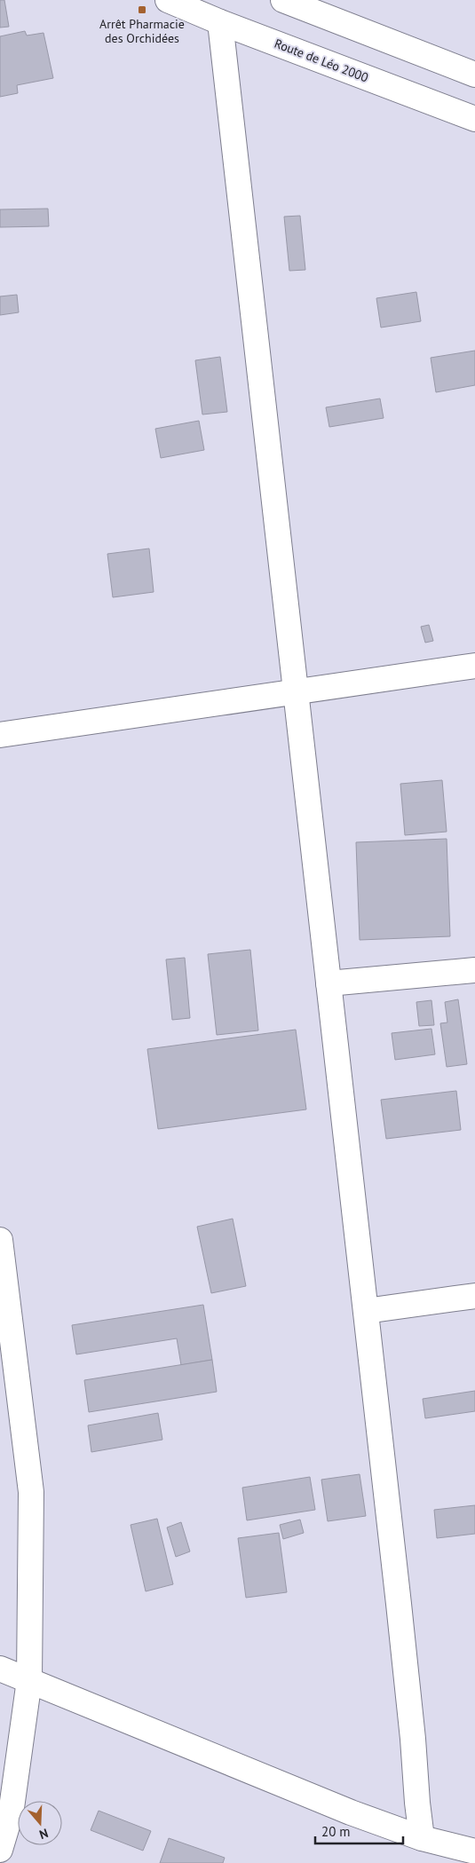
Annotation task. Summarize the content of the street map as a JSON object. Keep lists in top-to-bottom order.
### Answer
{
  "streets": {
    "street": ["Route de Léo 2000"]
  },
  "places": {
    "transit": ["Arrêt Pharmacie des Orchidées"]
  },
  "scale_bar": "20 m",
  "north": "bottom"
}
